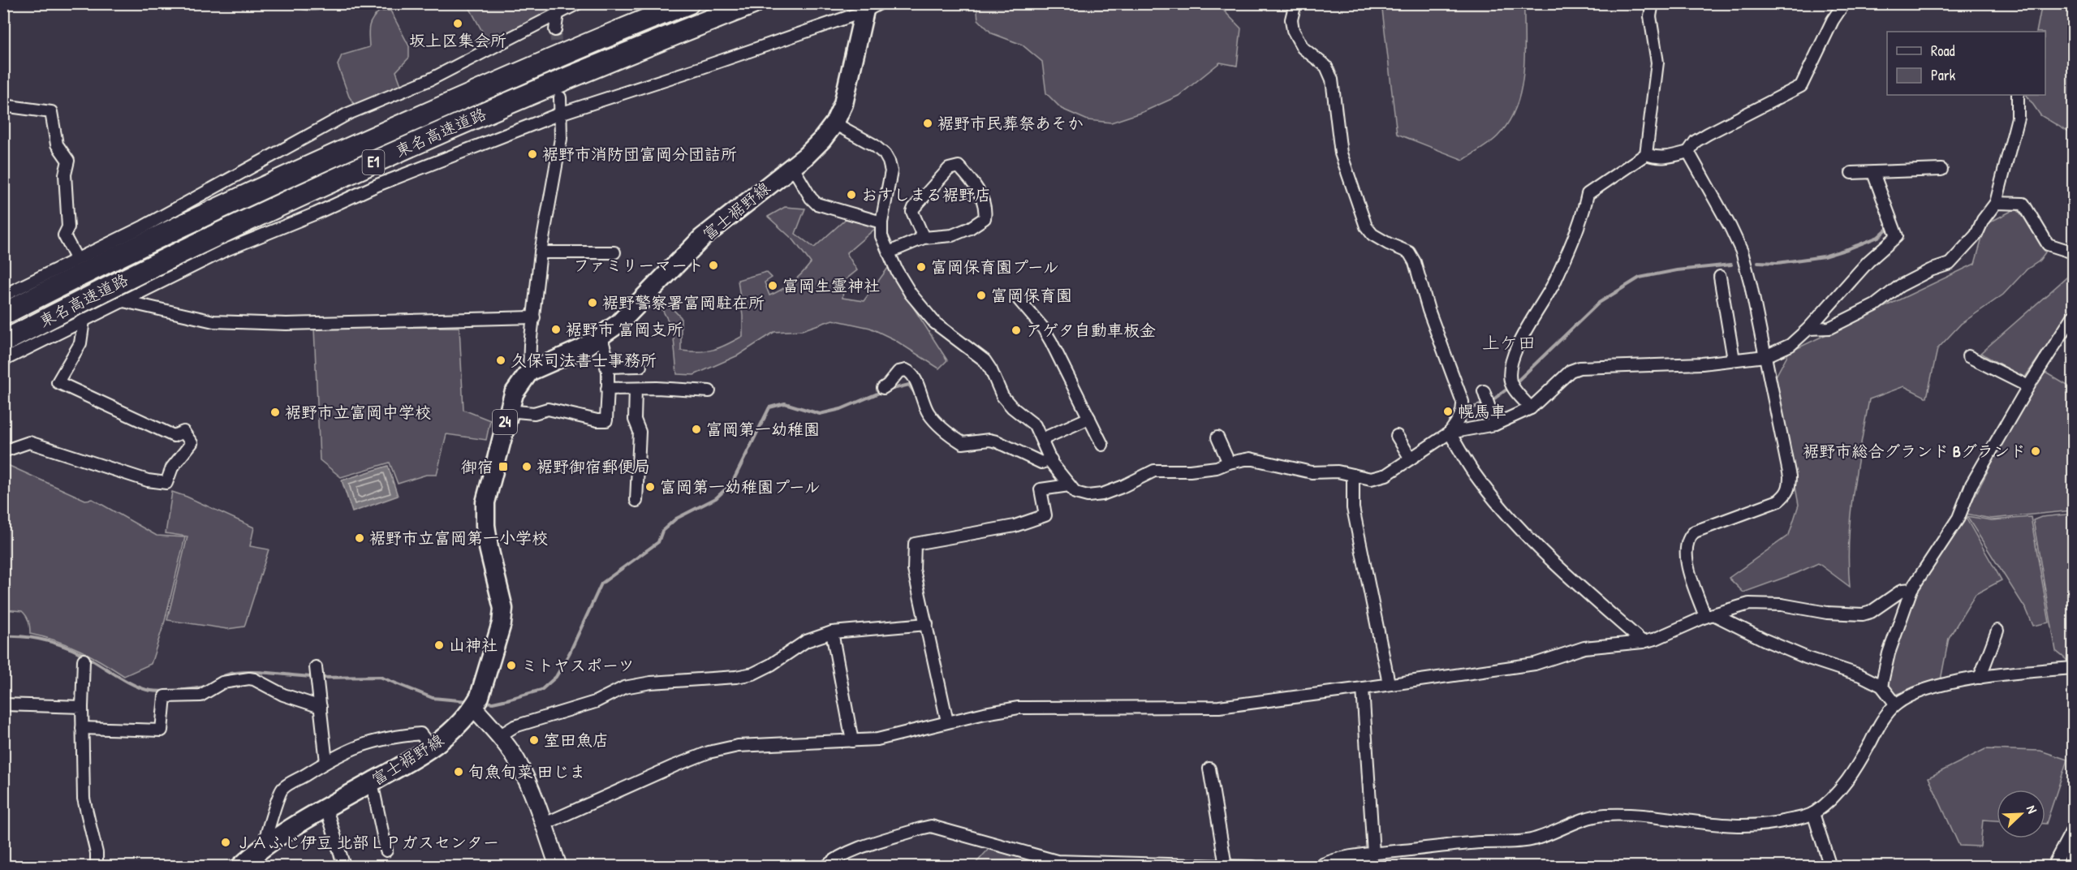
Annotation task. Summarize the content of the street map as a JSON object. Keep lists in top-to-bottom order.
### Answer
{
  "streets": {
    "highway": ["東名高速道路", "E1"],
    "main road": ["富士裾野線", "24"]
  },
  "districts": ["上ケ田"],
  "places": {
    "other": [
      "坂上区集会所",
      "裾野市民葬祭あそか",
      "裾野市消防団富岡分団詰所",
      "おすしまる裾野店",
      "ファミリーマート",
      "富岡保育園プール",
      "富岡生霊神社",
      "富岡保育園",
      "裾野警察署富岡駐在所",
      "裾野市 富岡支所",
      "アゲタ自動車板金",
      "久保司法書士事務所",
      "幌馬車",
      "裾野市立富岡中学校",
      "富岡第一幼稚園",
      "裾野市総合グランド Bグランド",
      "裾野御宿郵便局",
      "富岡第一幼稚園プール",
      "裾野市立富岡第一小学校",
      "山神社",
      "ミトヤスポーツ",
      "室田魚店",
      "旬魚旬菜 田じま",
      "ＪＡふじ伊豆 北部ＬＰガスセンター"
    ],
    "transit": ["御宿"]
  },
  "legend": ["Road", "Park"],
  "north": "top right"
}
